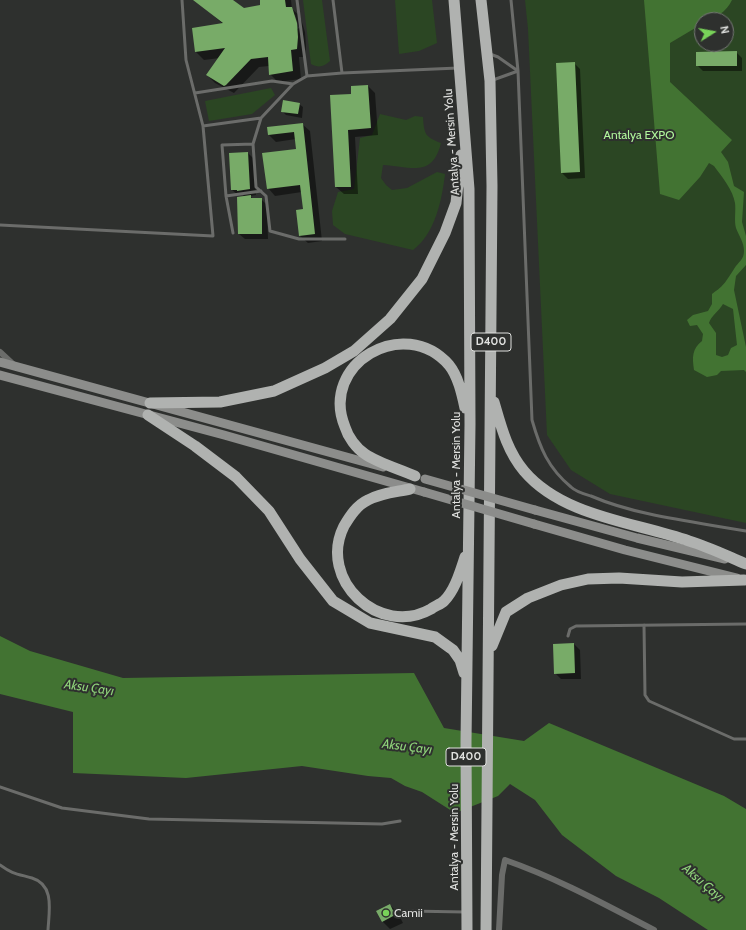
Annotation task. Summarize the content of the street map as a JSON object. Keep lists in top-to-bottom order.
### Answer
{
  "streets": {
    "highway": ["Antalya - Mersin Yolu", "D400"]
  },
  "water": ["Aksu Çayı"],
  "parks": ["Antalya EXPO"],
  "places": ["Camii"],
  "north": "right"
}
